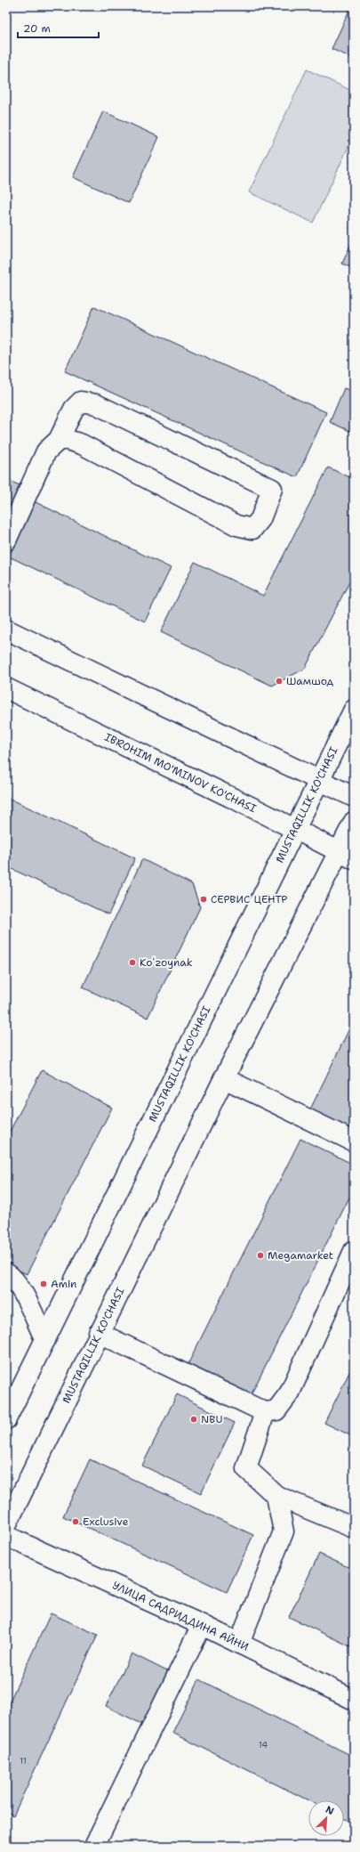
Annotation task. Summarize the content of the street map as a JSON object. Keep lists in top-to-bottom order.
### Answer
{
  "streets": {
    "main road": ["IBROHIM MO'MINOV KO'CHASI", "MUSTAQILLIK KO'CHASI", "УЛИЦА САДРИДДИНА АЙНИ"]
  },
  "crossings": [
    ["IBROHIM MO'MINOV KO'CHASI", "MUSTAQILLIK KO'CHASI"]
  ],
  "places": [
    "Шамшод",
    "СЕРВИС ЦЕНТР",
    "Koʻzoynak",
    "Megamarket",
    "Amin",
    "NBU",
    "Exclusive"
  ],
  "house_numbers": ["14", "11"],
  "scale_bar": "20 m",
  "north": "top right"
}
